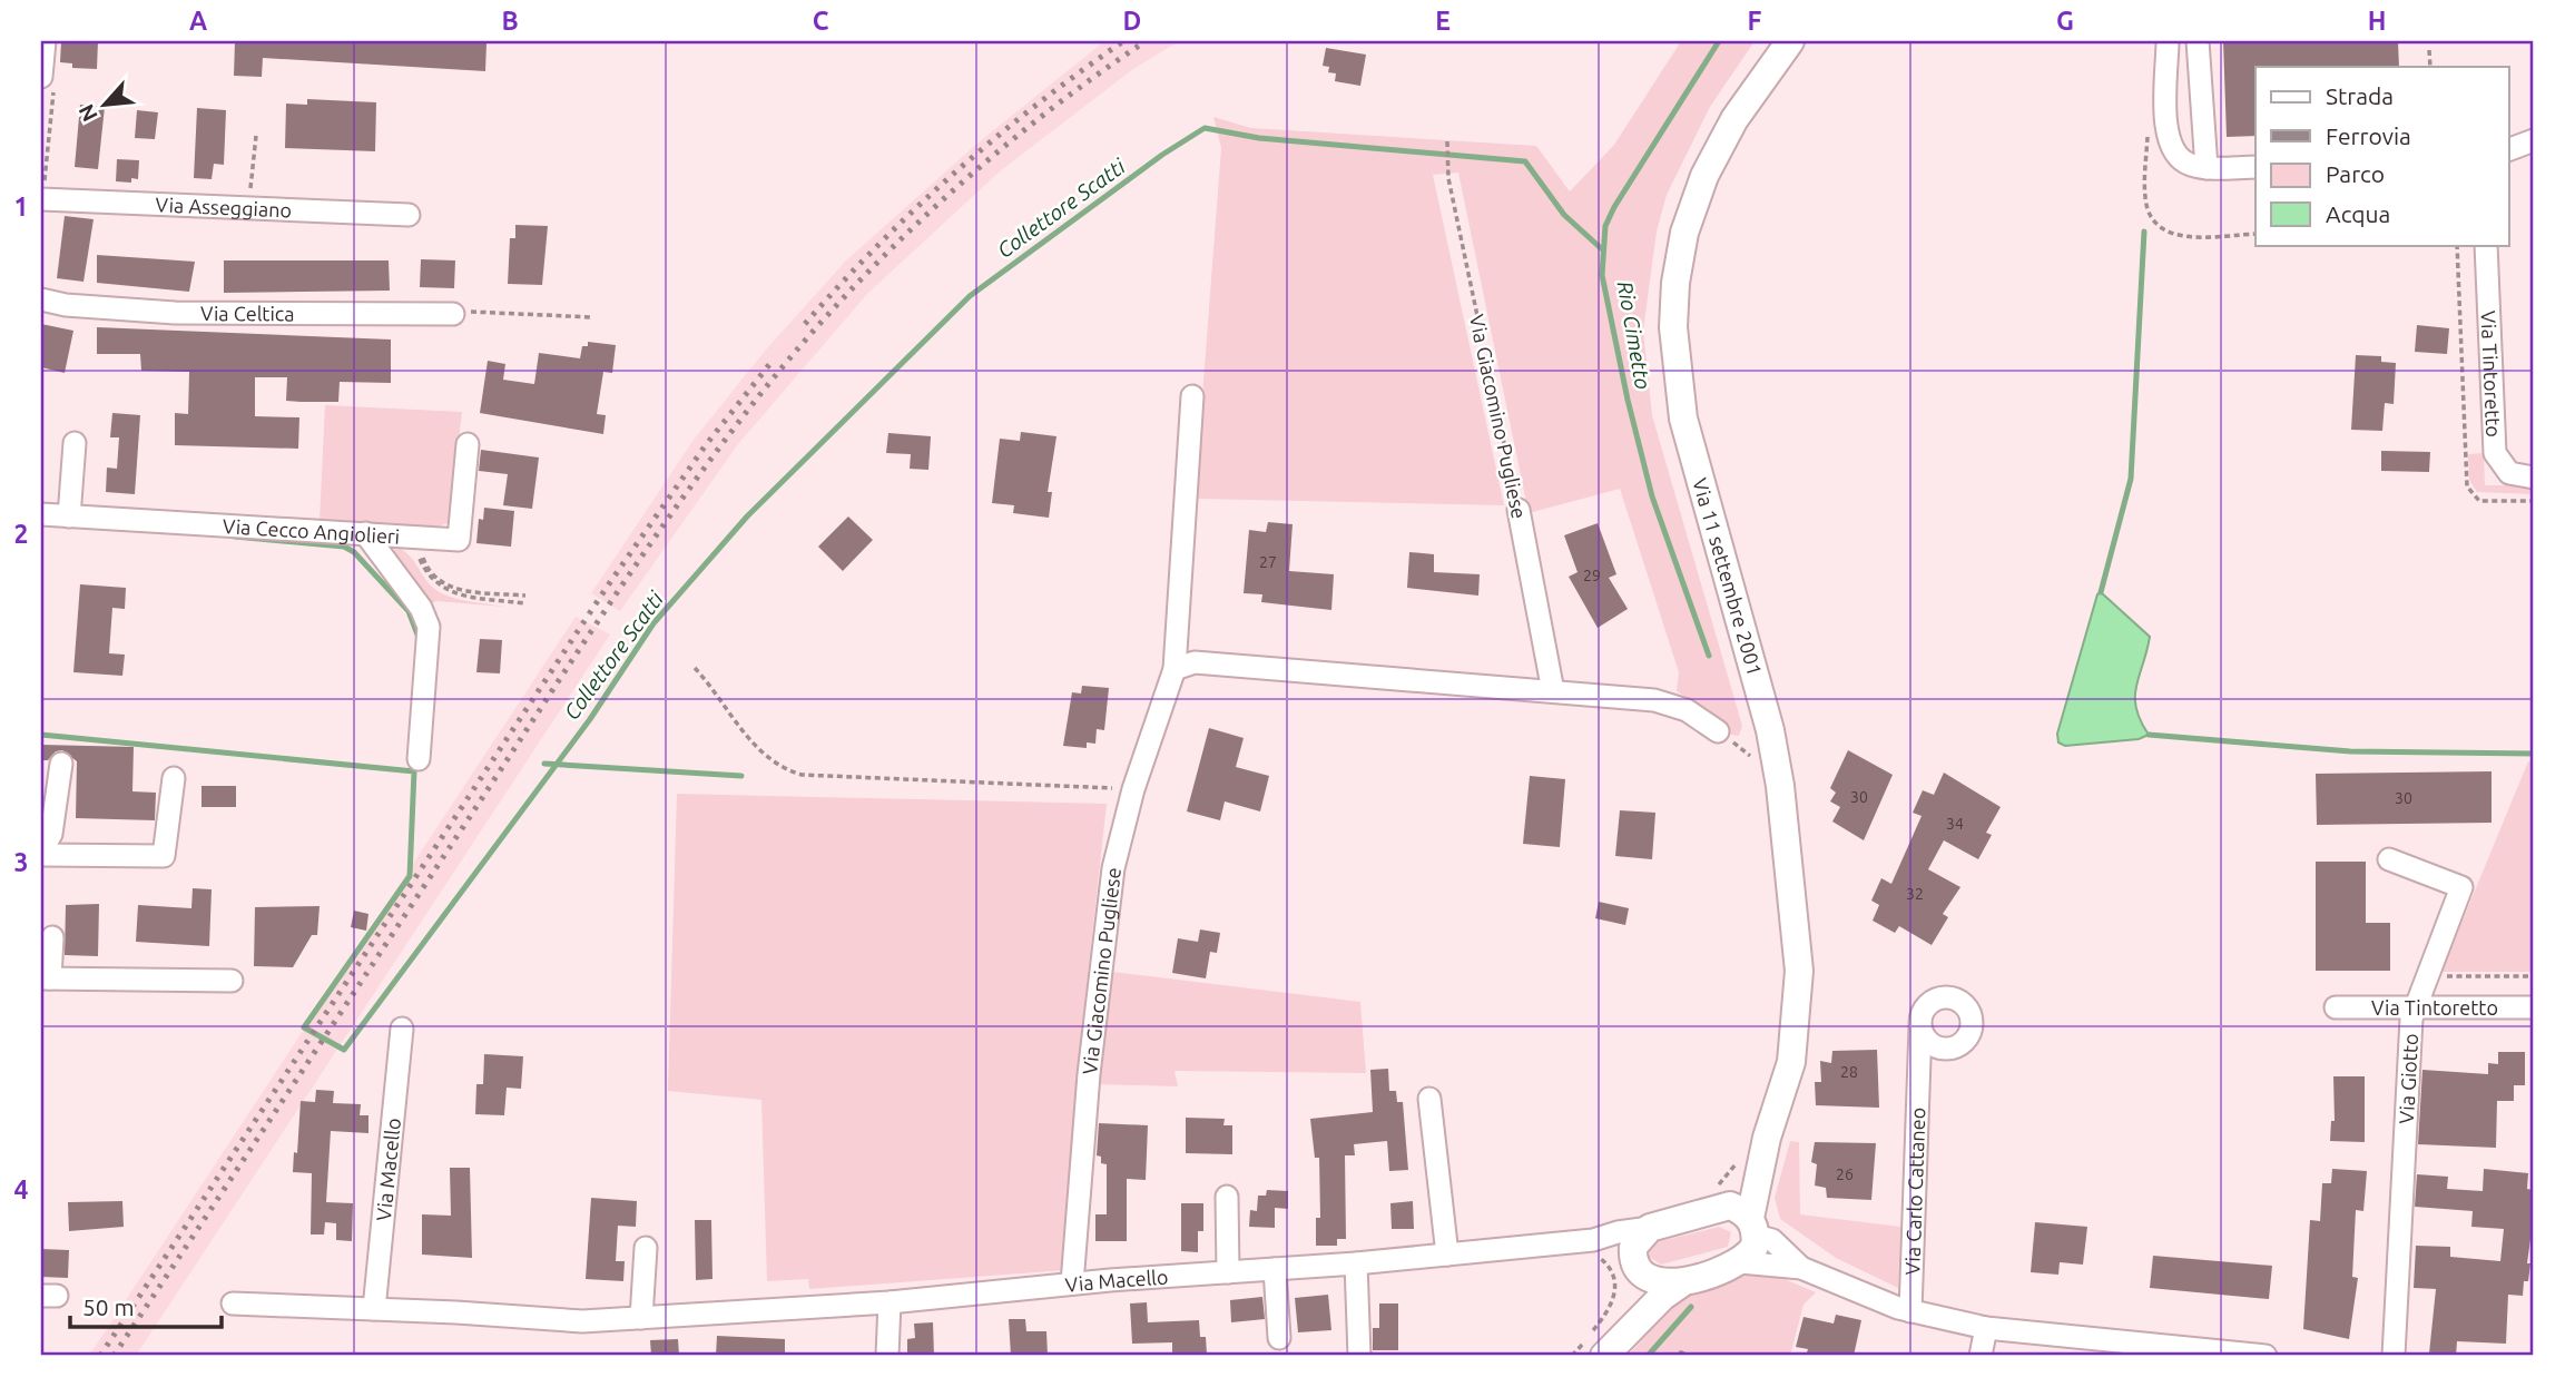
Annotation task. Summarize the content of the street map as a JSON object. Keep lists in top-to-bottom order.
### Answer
{
  "streets": {
    "main road": ["Via 11 settembre 2001"],
    "street": [
      "Via Asseggiano",
      "Via Celtica",
      "Via Tintoretto",
      "Via Giacomino Pugliese",
      "Via Cecco Angiolieri",
      "Via Giotto",
      "Via Macello",
      "Via Carlo Cattaneo"
    ]
  },
  "crossings": [
    ["Via Tintoretto", "Via Giotto"],
    ["Via Giacomino Pugliese", "Via Macello"],
    ["Via 11 settembre 2001", "Via Macello"]
  ],
  "water": ["Collettore Scatti", "Rio Cimetto"],
  "house_numbers": [
    "27",
    "29",
    "30",
    "30",
    "34",
    "32",
    "28",
    "26"
  ],
  "legend": [
    "Strada",
    "Ferrovia",
    "Parco",
    "Acqua"
  ],
  "scale_bar": "50 m",
  "north": "bottom left",
  "grid": {
    "columns": [
      "A",
      "B",
      "C",
      "D",
      "E",
      "F",
      "G",
      "H"
    ],
    "rows": [
      "1",
      "2",
      "3",
      "4"
    ]
  }
}
